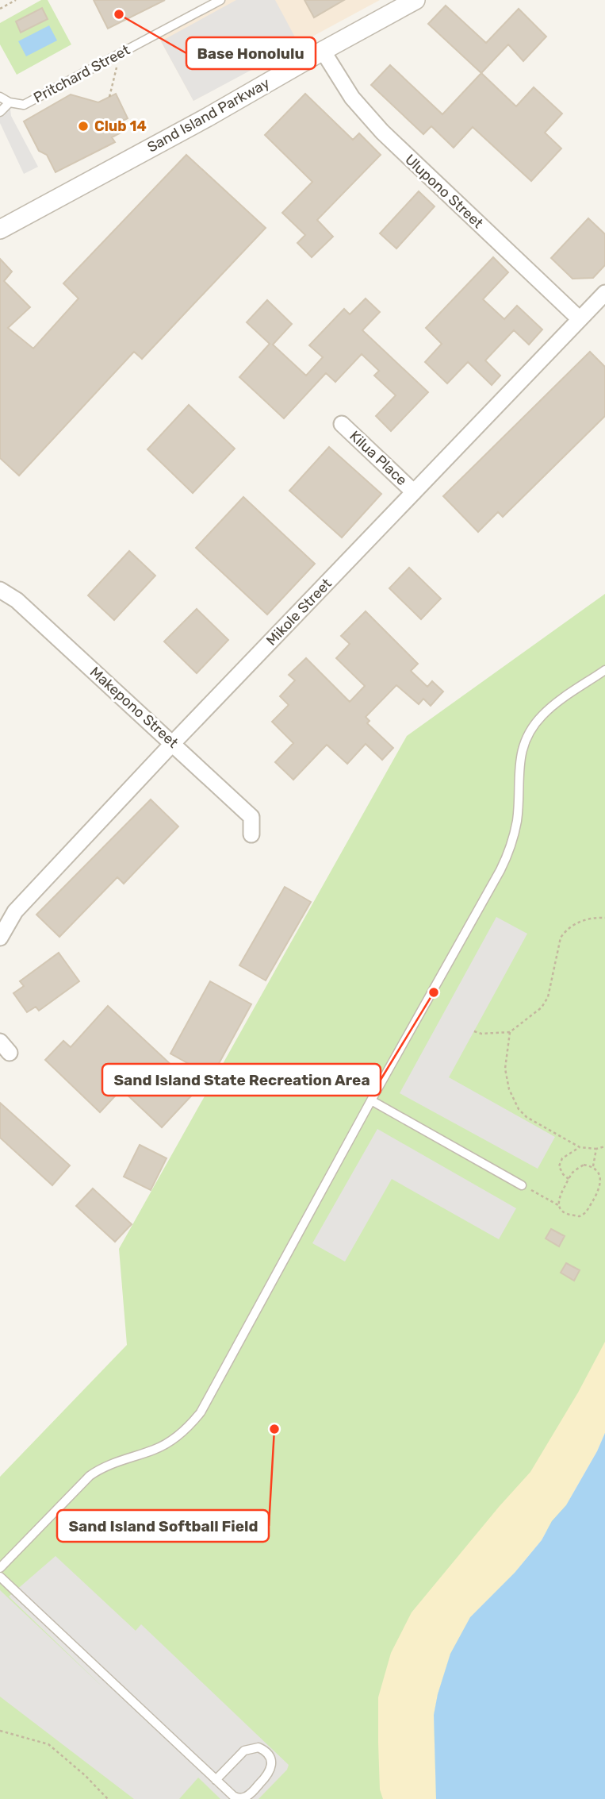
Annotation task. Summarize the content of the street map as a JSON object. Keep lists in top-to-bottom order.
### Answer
{
  "streets": {
    "street": [
      "Sand Island Parkway",
      "Ulupono Street",
      "Kilua Place",
      "Mikole Street",
      "Makepono Street"
    ],
    "lane": ["Pritchard Street"]
  },
  "crossings": [
    ["Sand Island Parkway", "Ulupono Street"],
    ["Ulupono Street", "Mikole Street"],
    ["Kilua Place", "Mikole Street"],
    ["Mikole Street", "Makepono Street"]
  ],
  "places": [
    "Base Honolulu",
    "Club 14",
    "Sand Island State Recreation Area",
    "Sand Island Softball Field"
  ]
}
